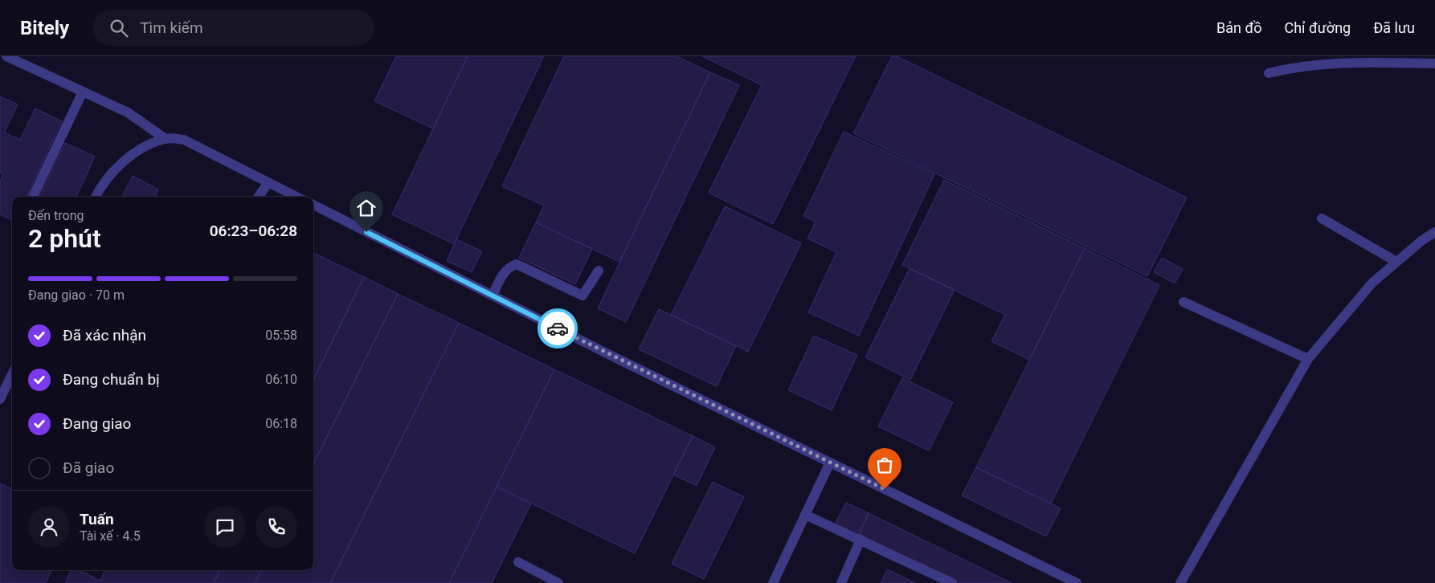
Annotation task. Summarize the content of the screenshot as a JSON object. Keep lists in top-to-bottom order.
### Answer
{
  "page": {
    "header": "Bitely",
    "search": "Tìm kiếm",
    "nav": ["Bản đồ", "Chỉ đường", "Đã lưu"],
    "heading": ["2 phút", "Đến trong", "06:23–06:28"],
    "panel": ["Tuấn", "Tài xế · 4.5"],
    "bar": "Đang giao · 70 m",
    "list": [
      ["Đã xác nhận", "05:58"],
      ["Đang chuẩn bị", "06:10"],
      ["Đang giao", "06:18"],
      "Đã giao"
    ]
  }
}
